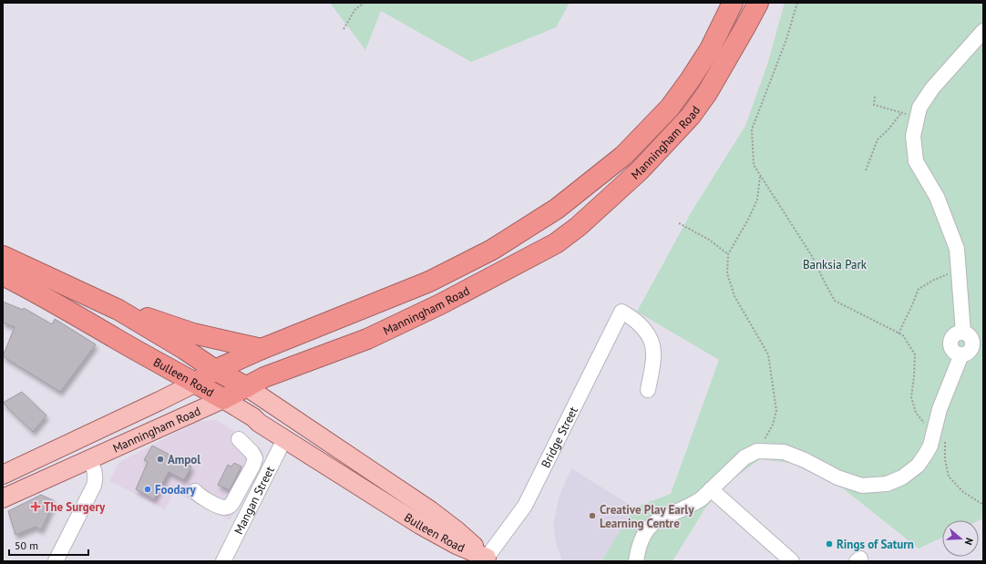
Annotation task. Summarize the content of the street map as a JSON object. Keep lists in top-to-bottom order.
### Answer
{
  "streets": {
    "highway": ["Manningham Road", "Bulleen Road"],
    "street": ["Bridge Street", "Mangan Street"]
  },
  "crossings": [
    ["Manningham Road", "Bulleen Road"],
    ["Bulleen Road", "Bridge Street"],
    ["Bulleen Road", "Mangan Street"]
  ],
  "parks": ["Banksia Park"],
  "places": {
    "other": [
      "Ampol",
      "Foodary",
      "Creative Play Early Learning Centre",
      "Rings of Saturn"
    ],
    "health": ["The Surgery"]
  },
  "scale_bar": "50 m",
  "north": "right"
}
